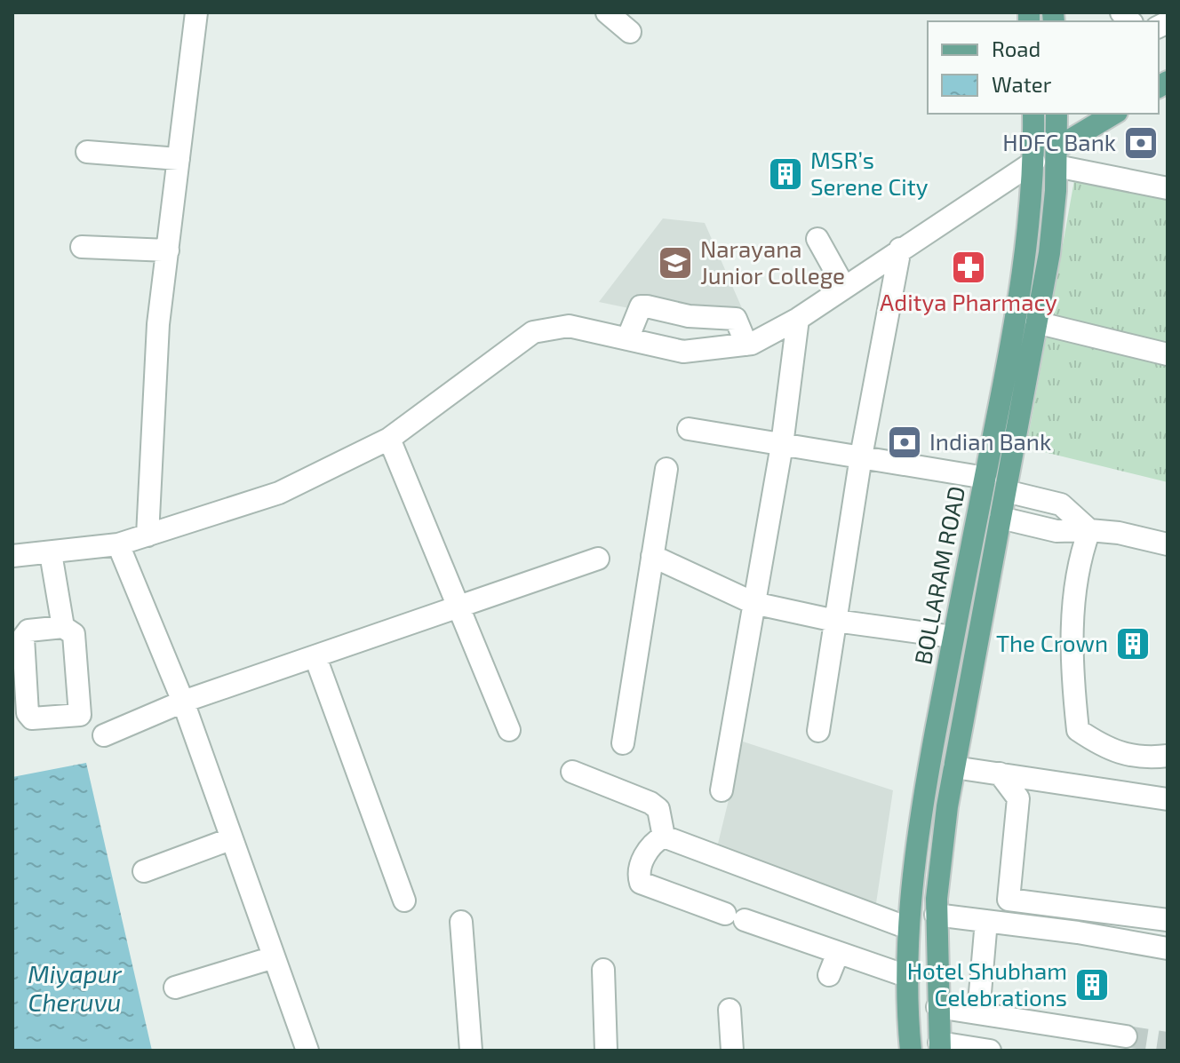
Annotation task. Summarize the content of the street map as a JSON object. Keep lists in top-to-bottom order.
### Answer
{
  "streets": {
    "main road": ["BOLLARAM ROAD"]
  },
  "water": ["Miyapur Cheruvu"],
  "places": {
    "bank": ["HDFC Bank", "Indian Bank"],
    "building": ["MSR’s Serene City", "The Crown", "Hotel Shubham Celebrations"],
    "school or university": ["Narayana Junior College"],
    "pharmacy": ["Aditya Pharmacy"]
  },
  "legend": ["Road", "Water"]
}
